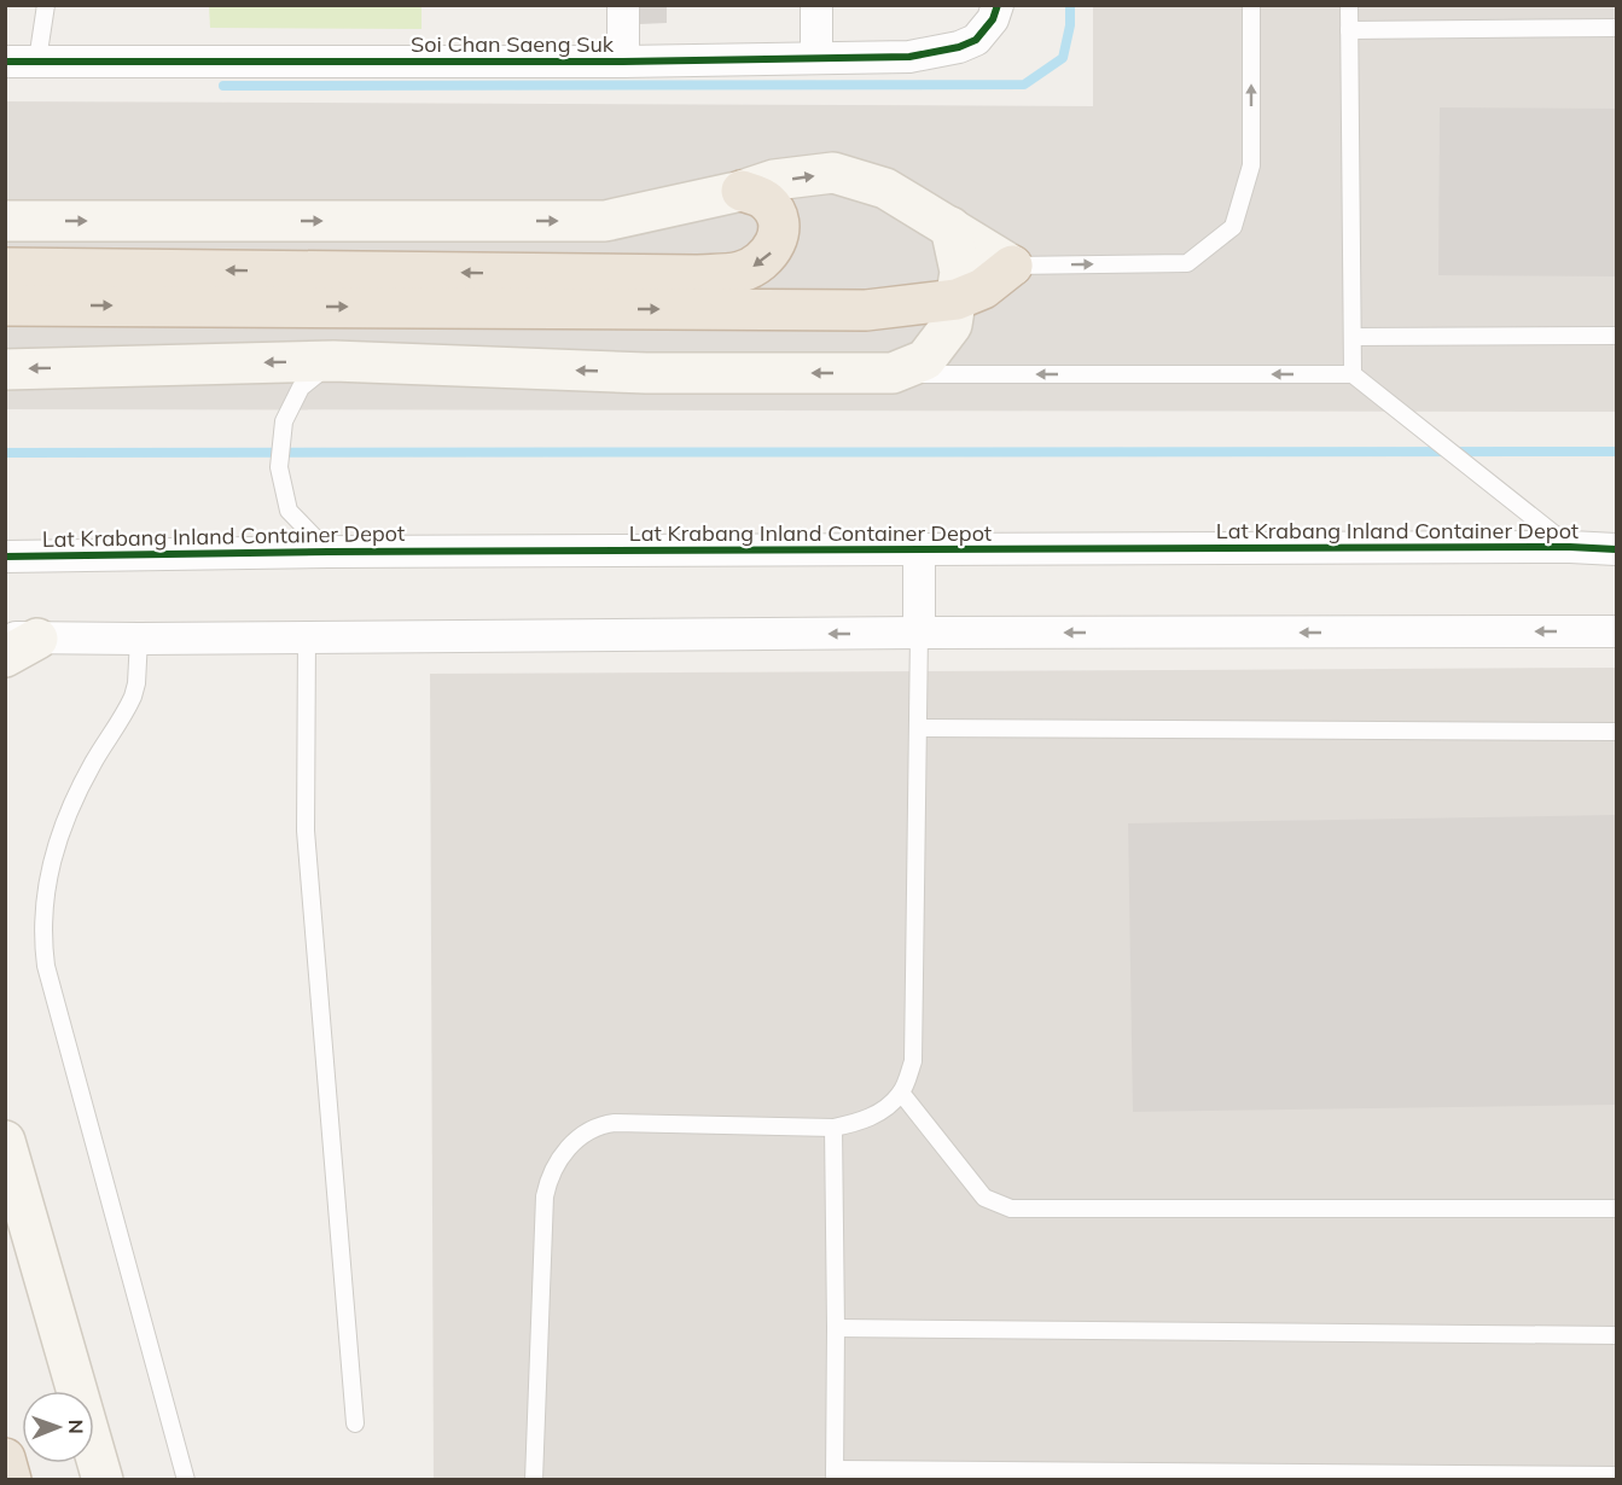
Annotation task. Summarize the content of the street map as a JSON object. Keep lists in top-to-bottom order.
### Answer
{
  "streets": {
    "street": ["Soi Chan Saeng Suk", "Lat Krabang Inland Container Depot"]
  },
  "north": "right"
}
